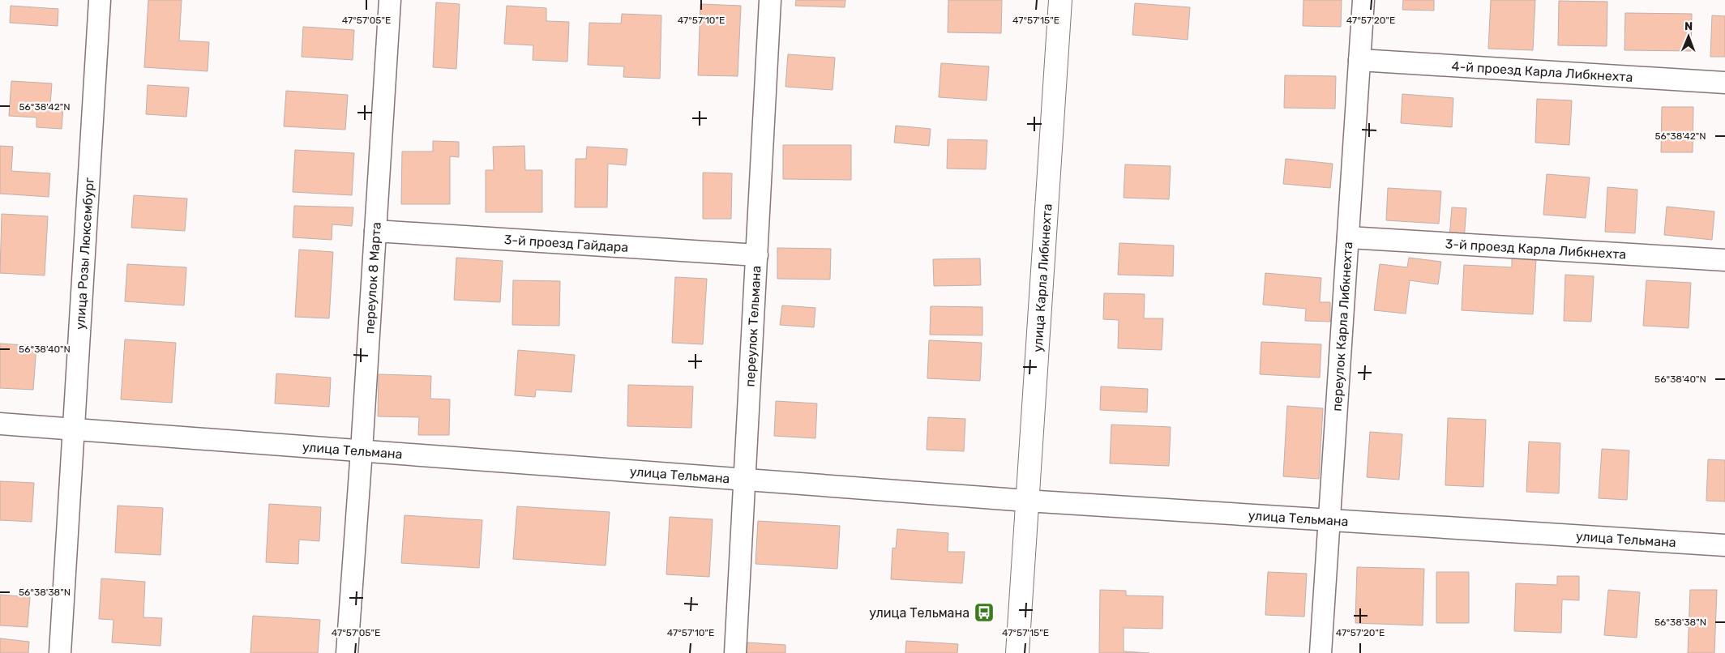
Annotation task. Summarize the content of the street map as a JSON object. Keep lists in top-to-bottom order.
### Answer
{
  "streets": {
    "main road": ["улица Карла Либкнехта"],
    "street": [
      "4-й проезд Карла Либкнехта",
      "3-й проезд Гайдара",
      "3-й проезд Карла Либкнехта",
      "улица Розы Люксембург",
      "переулок 8 Марта",
      "переулок Тельмана",
      "переулок Карла Либкнехта",
      "улица Тельмана"
    ]
  },
  "crossings": [
    ["4-й проезд Карла Либкнехта", "переулок Карла Либкнехта"],
    ["3-й проезд Гайдара", "переулок 8 Марта"],
    ["3-й проезд Гайдара", "переулок Тельмана"],
    ["3-й проезд Карла Либкнехта", "переулок Карла Либкнехта"],
    ["улица Розы Люксембург", "улица Тельмана"],
    ["переулок 8 Марта", "улица Тельмана"],
    ["улица Карла Либкнехта", "улица Тельмана"],
    ["переулок Тельмана", "улица Тельмана"],
    ["переулок Карла Либкнехта", "улица Тельмана"]
  ],
  "places": {
    "bus stop": ["улица Тельмана"]
  },
  "north": "top",
  "coordinates": [
    "47°57'05\"E",
    "47°57'10\"E",
    "47°57'15\"E",
    "47°57'20\"E",
    "56°38'42\"N",
    "56°38'40\"N",
    "56°38'38\"N"
  ]
}
